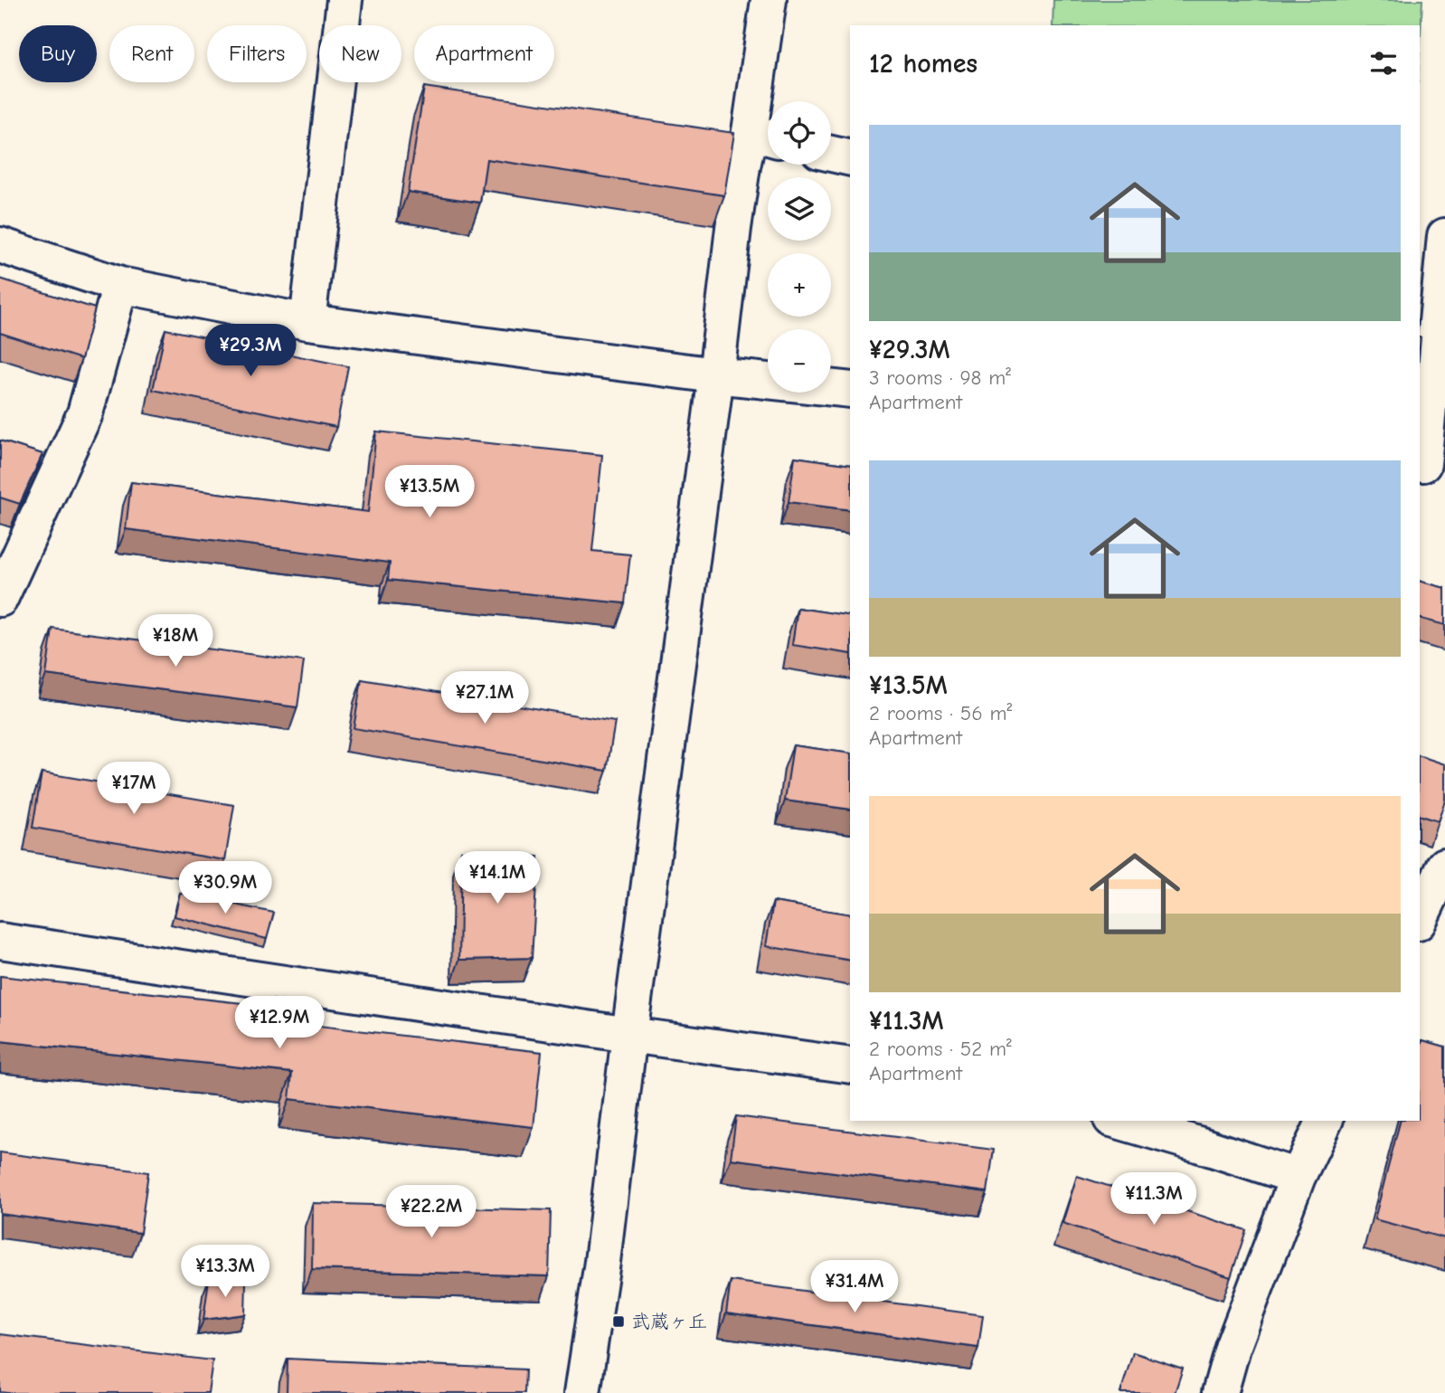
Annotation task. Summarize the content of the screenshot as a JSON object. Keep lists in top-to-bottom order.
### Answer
{
  "places": {
    "transit": ["武蔵ヶ丘"]
  },
  "page": {
    "chip": [
      "Buy",
      "Rent",
      "Filters",
      "New",
      "Apartment"
    ],
    "heading": "12 homes",
    "map_buttons": ["+", "−"],
    "list": [
      {
        "name": "¥29.3M",
        "note": "3 rooms · 98 m² · Apartment"
      },
      {
        "name": "¥13.5M",
        "note": "2 rooms · 56 m² · Apartment"
      },
      {
        "name": "¥11.3M",
        "note": "2 rooms · 52 m² · Apartment"
      }
    ],
    "price": [
      "¥29.3M",
      "¥13.5M",
      "¥18M",
      "¥27.1M",
      "¥17M",
      "¥14.1M",
      "¥30.9M",
      "¥12.9M",
      "¥11.3M",
      "¥22.2M",
      "¥13.3M",
      "¥31.4M"
    ]
  }
}
